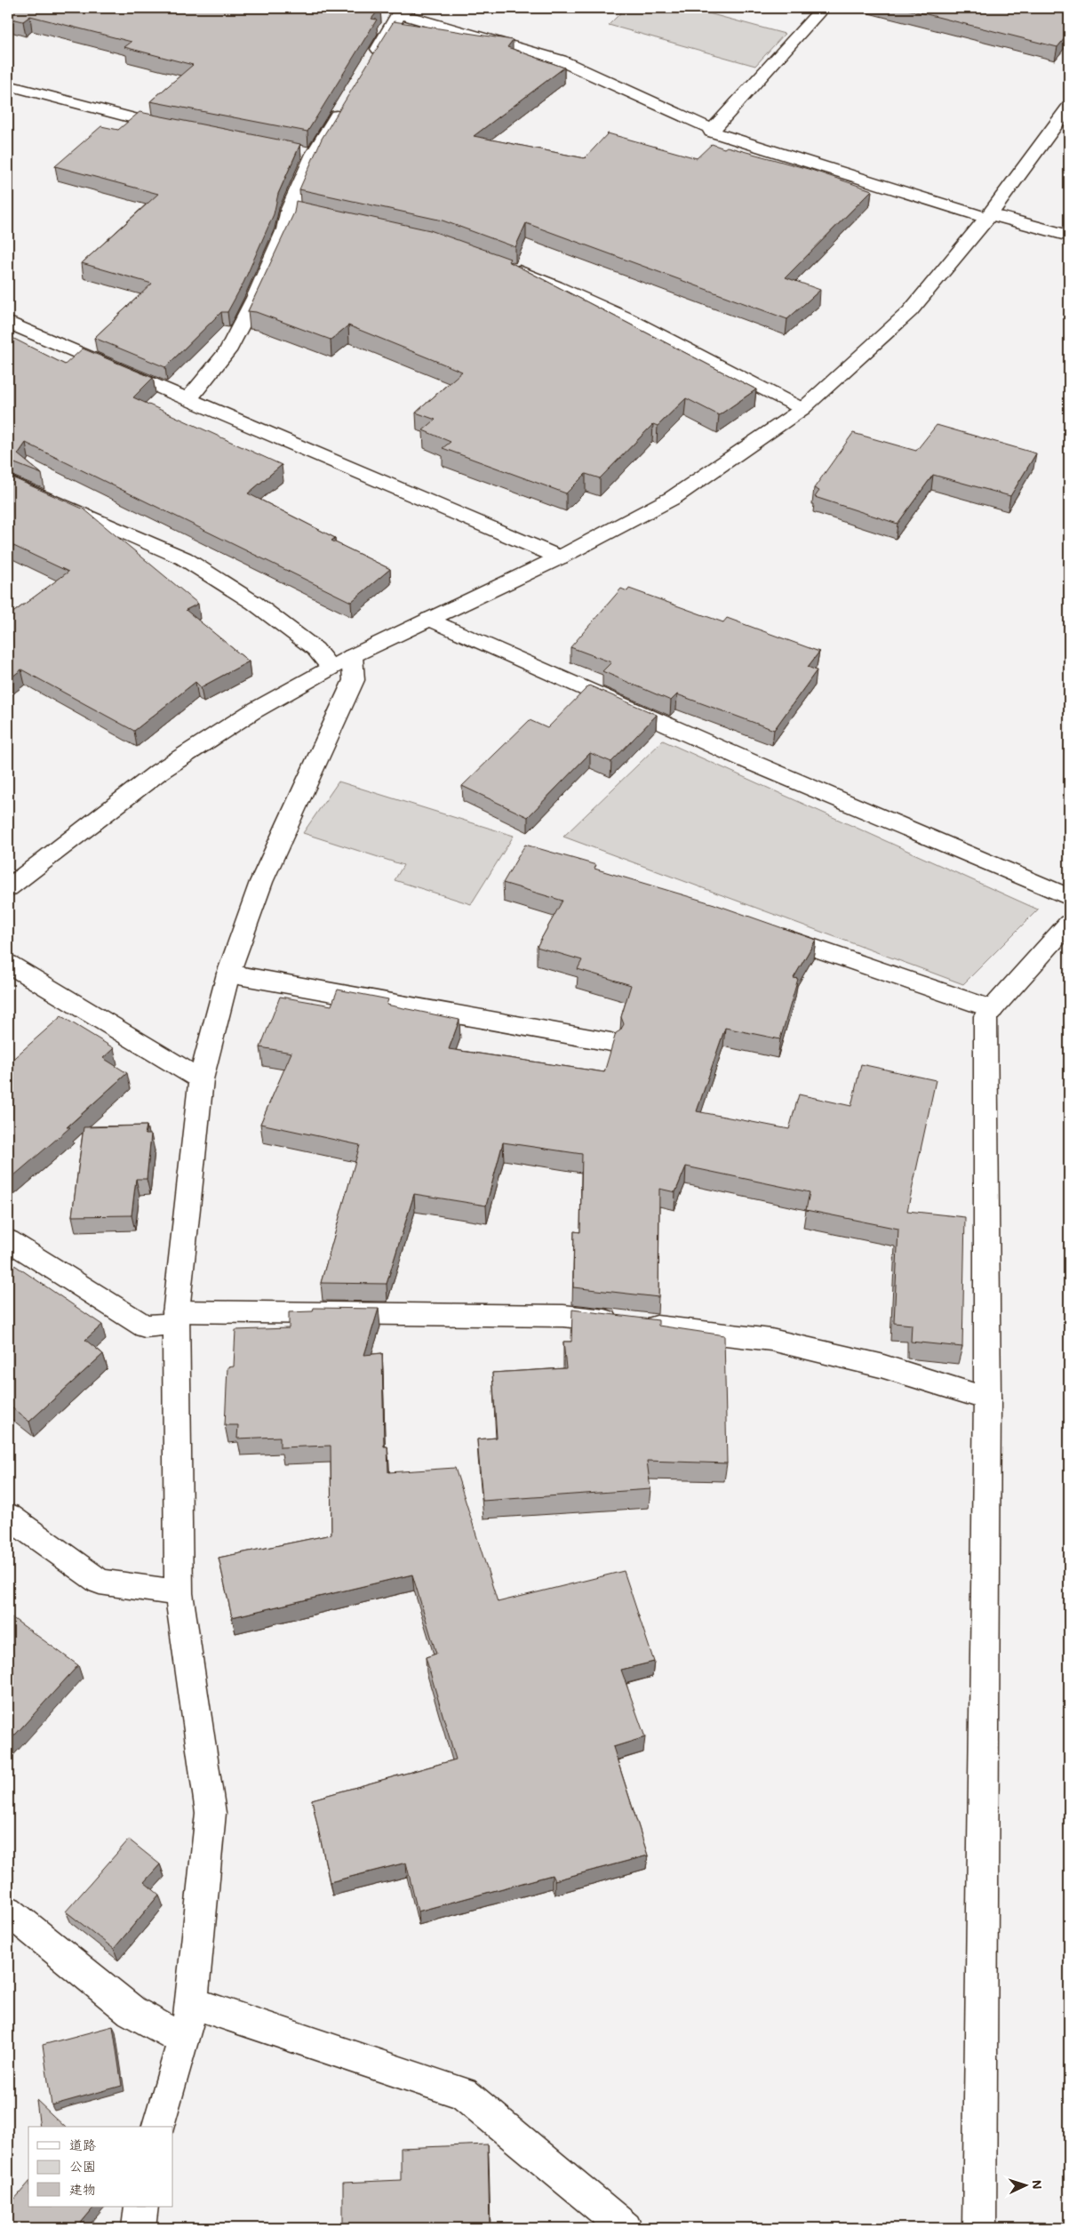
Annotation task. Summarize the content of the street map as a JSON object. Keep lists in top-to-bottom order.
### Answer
{
  "legend": ["道路", "公園", "建物"],
  "north": "right"
}
